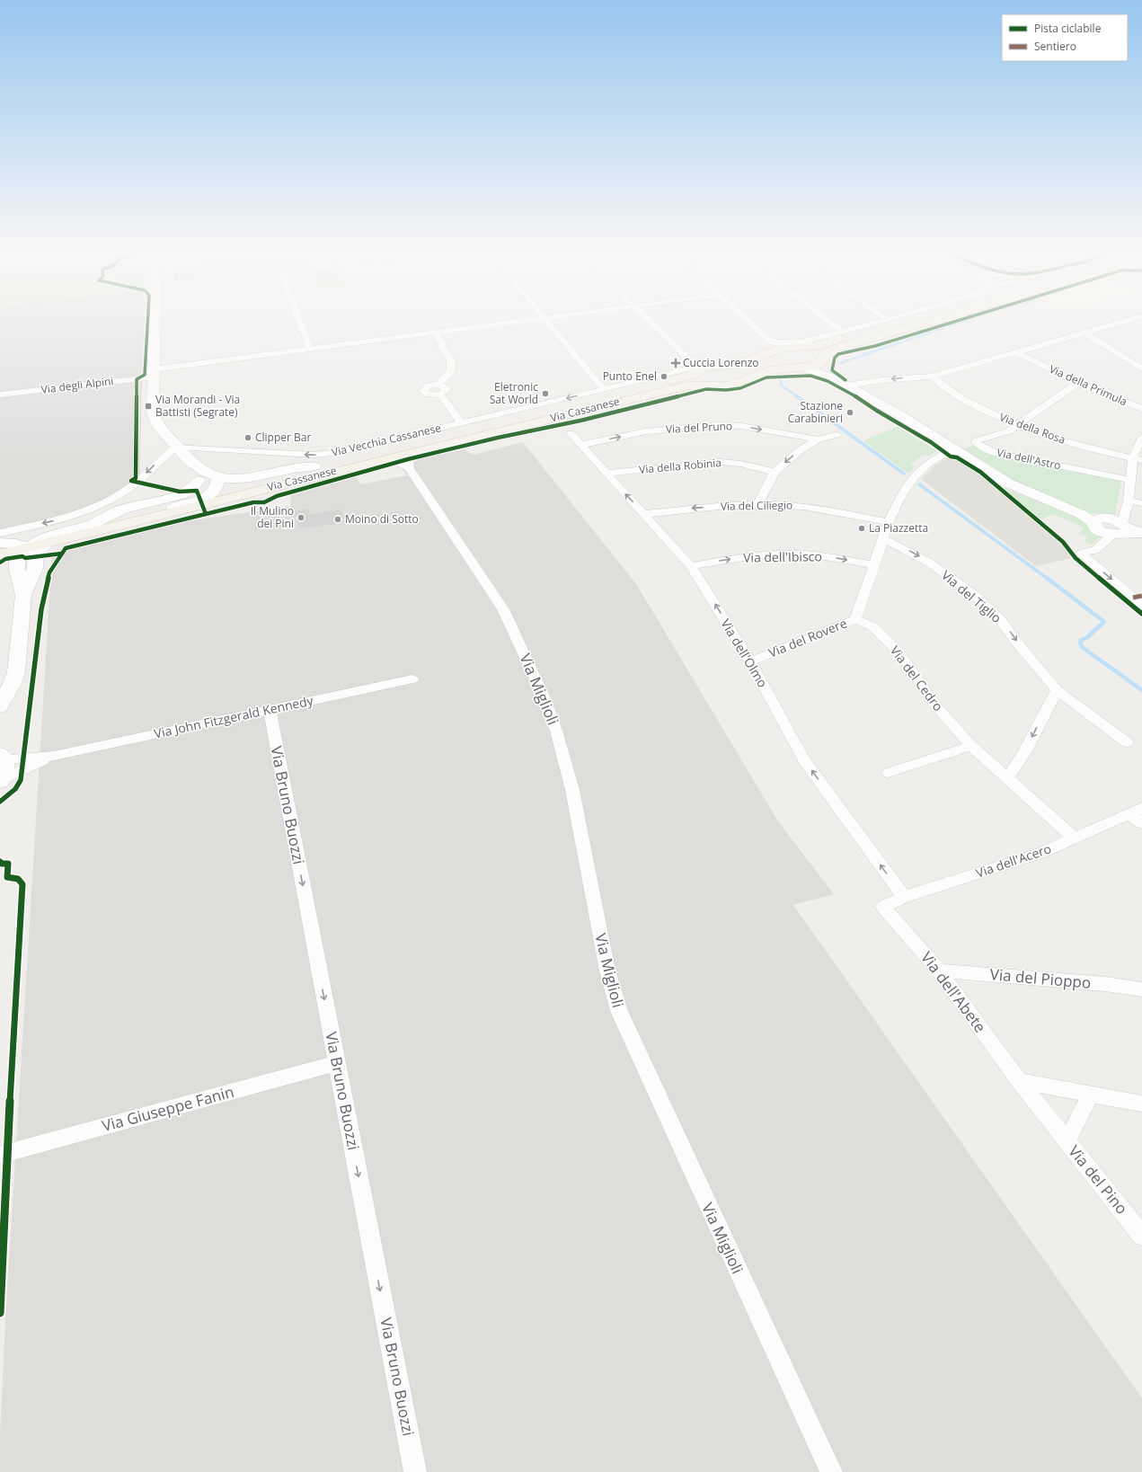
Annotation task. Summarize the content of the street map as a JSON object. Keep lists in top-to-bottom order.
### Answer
{
  "streets": {
    "main road": ["Via Cassanese"],
    "street": [
      "Via degli Alpini",
      "Via della Primula",
      "Via del Pruno",
      "Via della Rosa",
      "Via Vecchia Cassanese",
      "Via dell'Astro",
      "Via della Robinia",
      "Via del Ciliegio",
      "Via dell'Ibisco",
      "Via del Tiglio",
      "Via del Rovere",
      "Via dell'Olmo",
      "Via del Cedro",
      "Via Miglioli",
      "Via John Fitzgerald Kennedy",
      "Via Bruno Buozzi",
      "Via dell'Acero",
      "Via del Pioppo",
      "Via dell'Abete",
      "Via Giuseppe Fanin",
      "Via del Pino"
    ]
  },
  "crossings": [
    ["Via del Pruno", "Via dell'Olmo"],
    ["Via della Rosa", "Via dell'Astro"],
    ["Via della Robinia", "Via dell'Olmo"],
    ["Via del Ciliegio", "Via del Rovere"],
    ["Via del Ciliegio", "Via dell'Olmo"],
    ["Via dell'Ibisco", "Via del Rovere"],
    ["Via dell'Ibisco", "Via dell'Olmo"],
    ["Via del Tiglio", "Via del Rovere"],
    ["Via del Rovere", "Via dell'Olmo"],
    ["Via del Rovere", "Via del Cedro"],
    ["Via dell'Olmo", "Via dell'Acero"],
    ["Via del Cedro", "Via dell'Acero"],
    ["Via John Fitzgerald Kennedy", "Via Bruno Buozzi"],
    ["Via Bruno Buozzi", "Via Giuseppe Fanin"],
    ["Via dell'Acero", "Via dell'Abete"],
    ["Via del Pioppo", "Via dell'Abete"],
    ["Via dell'Abete", "Via del Pino"]
  ],
  "one_way": [
    "Via Vecchia Cassanese",
    "Via del Ciliegio",
    "Via dell'Ibisco",
    "Via dell'Olmo",
    "Via Bruno Buozzi"
  ],
  "places": {
    "health": ["Cuccia Lorenzo"],
    "other": [
      "Punto Enel",
      "Eletronic Sat World",
      "Stazione Carabinieri",
      "Clipper Bar",
      "Il Mulino dei Pini",
      "Moino di Sotto",
      "La Piazzetta"
    ],
    "transit": ["Via Morandi - Via Battisti (Segrate)"]
  },
  "legend": ["Pista ciclabile", "Sentiero"]
}
